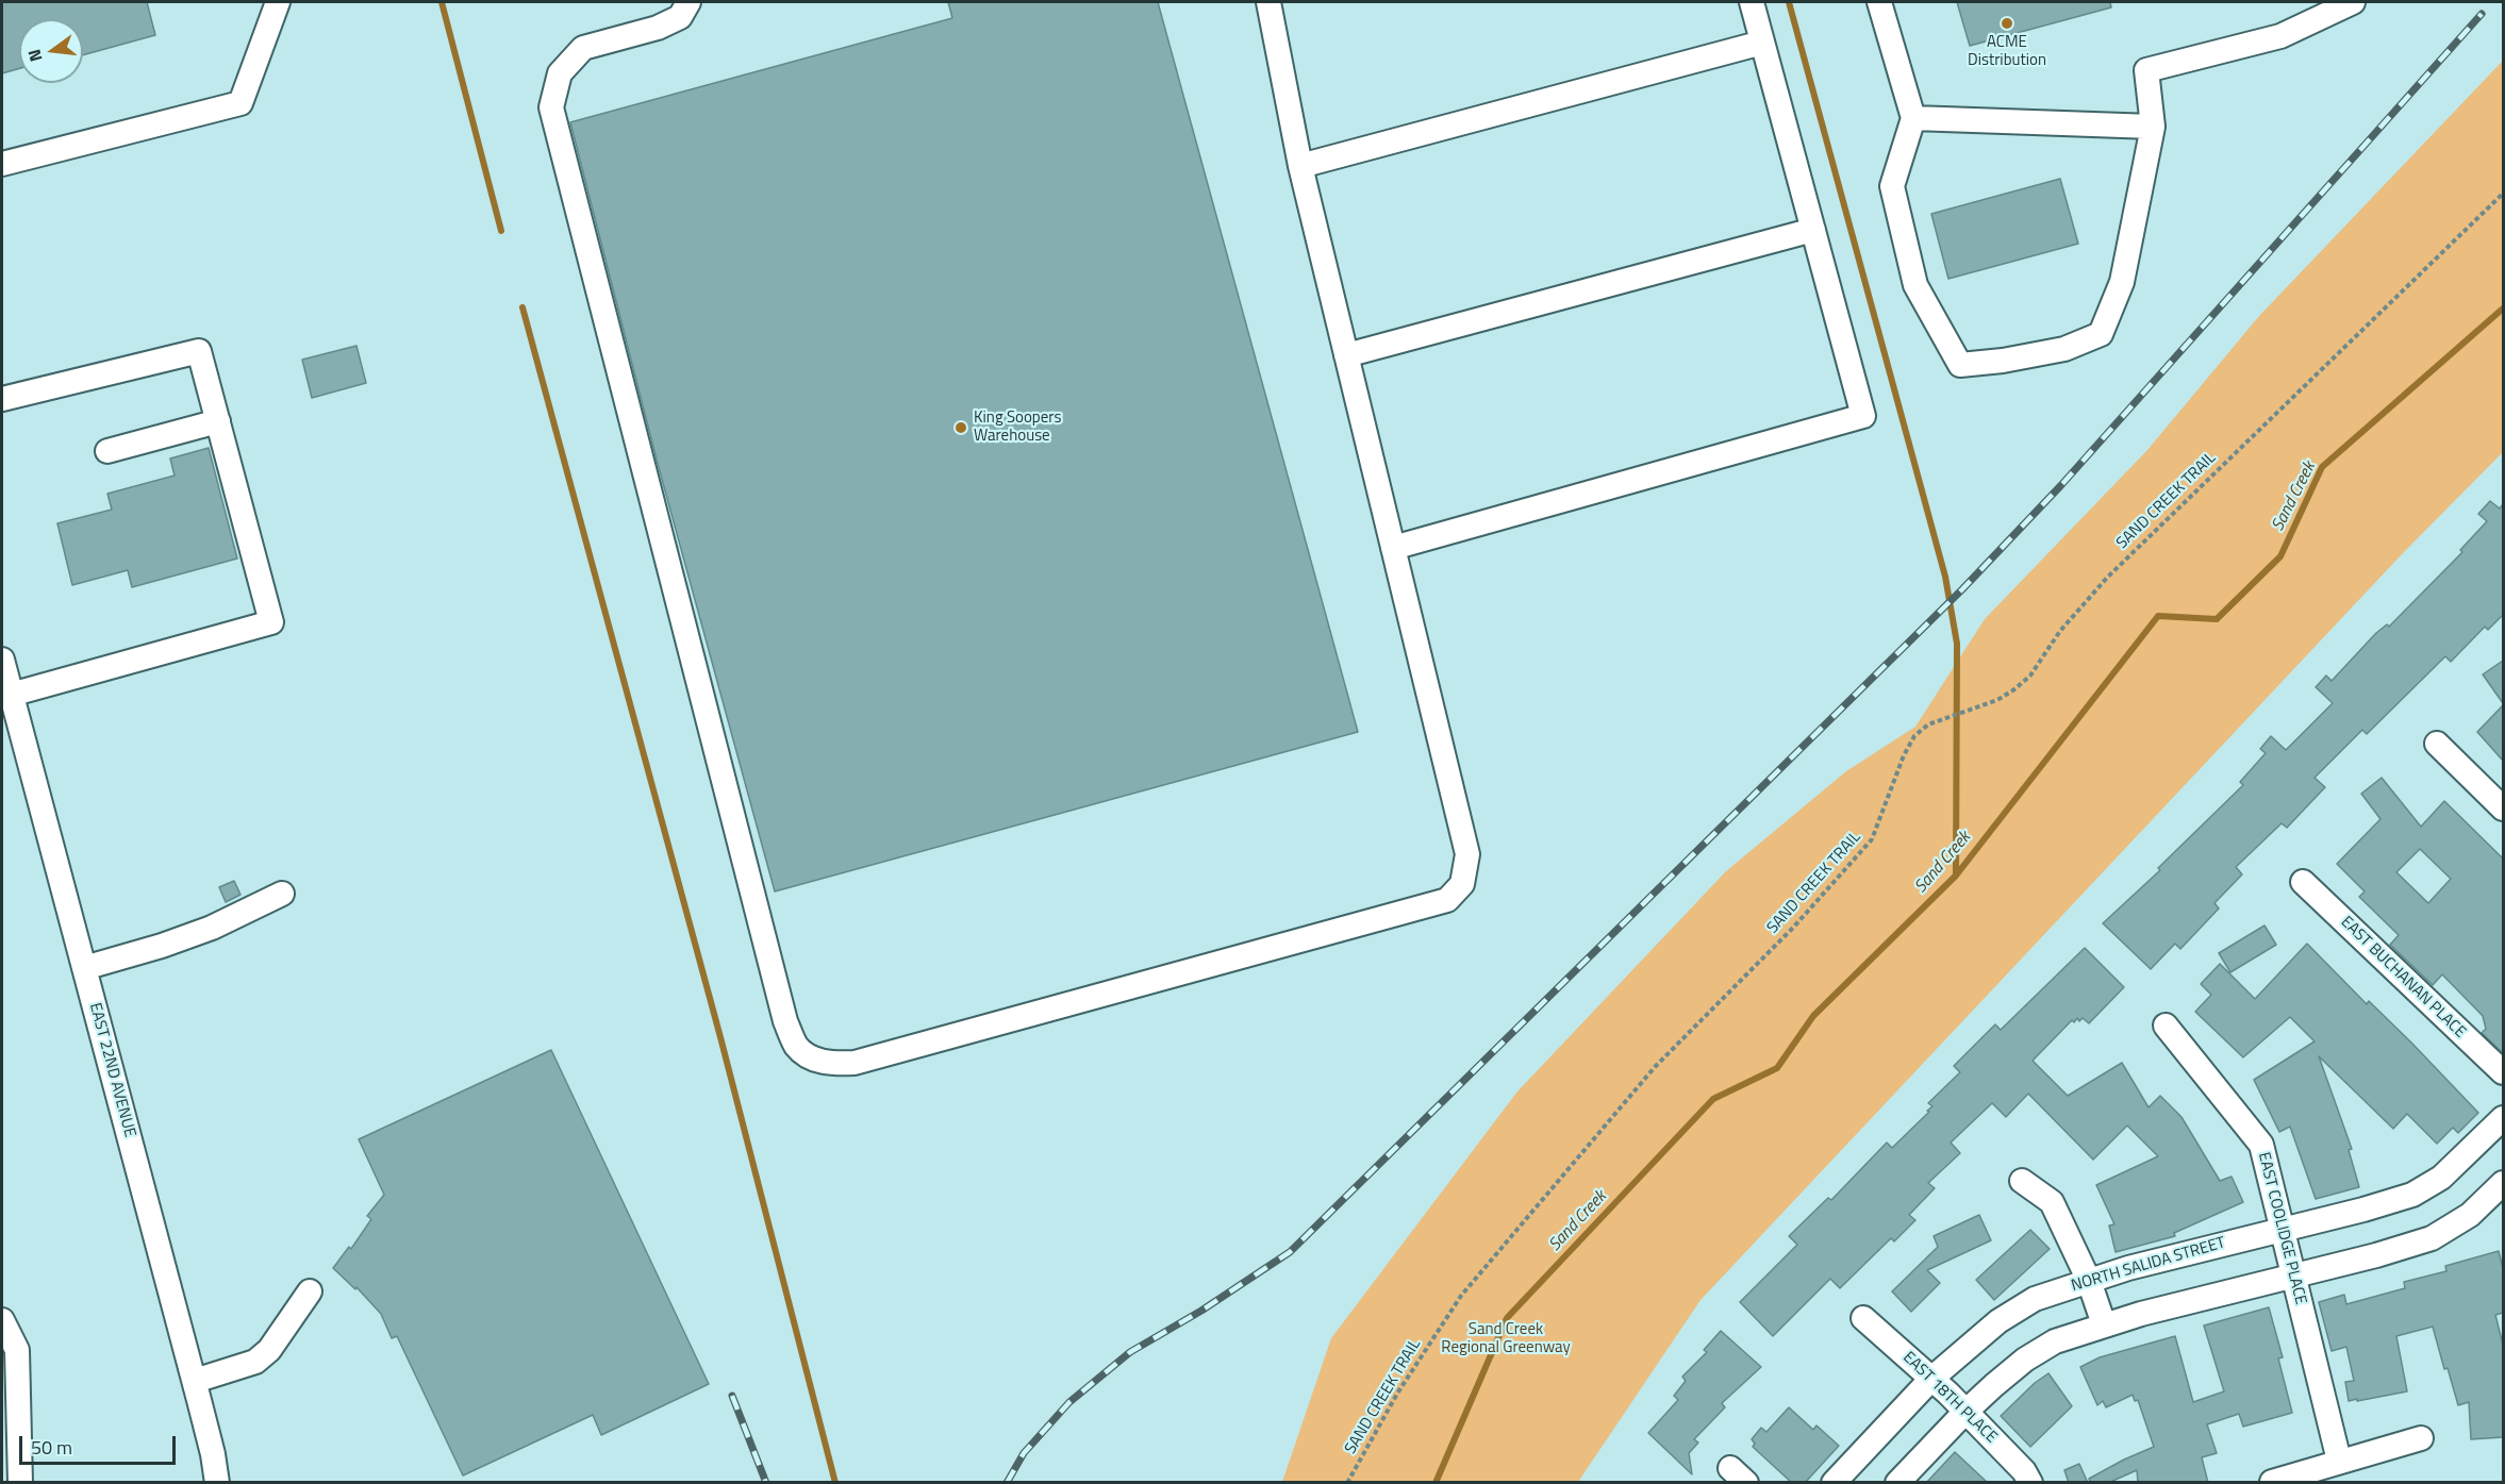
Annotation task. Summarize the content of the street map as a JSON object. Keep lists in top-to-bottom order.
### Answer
{
  "streets": {
    "street": [
      "EAST BUCHANAN PLACE",
      "EAST 22ND AVENUE",
      "EAST COOLIDGE PLACE",
      "NORTH SALIDA STREET",
      "EAST 18TH PLACE"
    ],
    "path": ["SAND CREEK TRAIL"]
  },
  "crossings": [
    ["EAST COOLIDGE PLACE", "NORTH SALIDA STREET"],
    ["NORTH SALIDA STREET", "EAST 18TH PLACE"]
  ],
  "water": ["Sand Creek"],
  "parks": ["Sand Creek Regional Greenway"],
  "places": ["ACME Distribution", "King Soopers Warehouse"],
  "scale_bar": "50 m",
  "north": "left"
}
